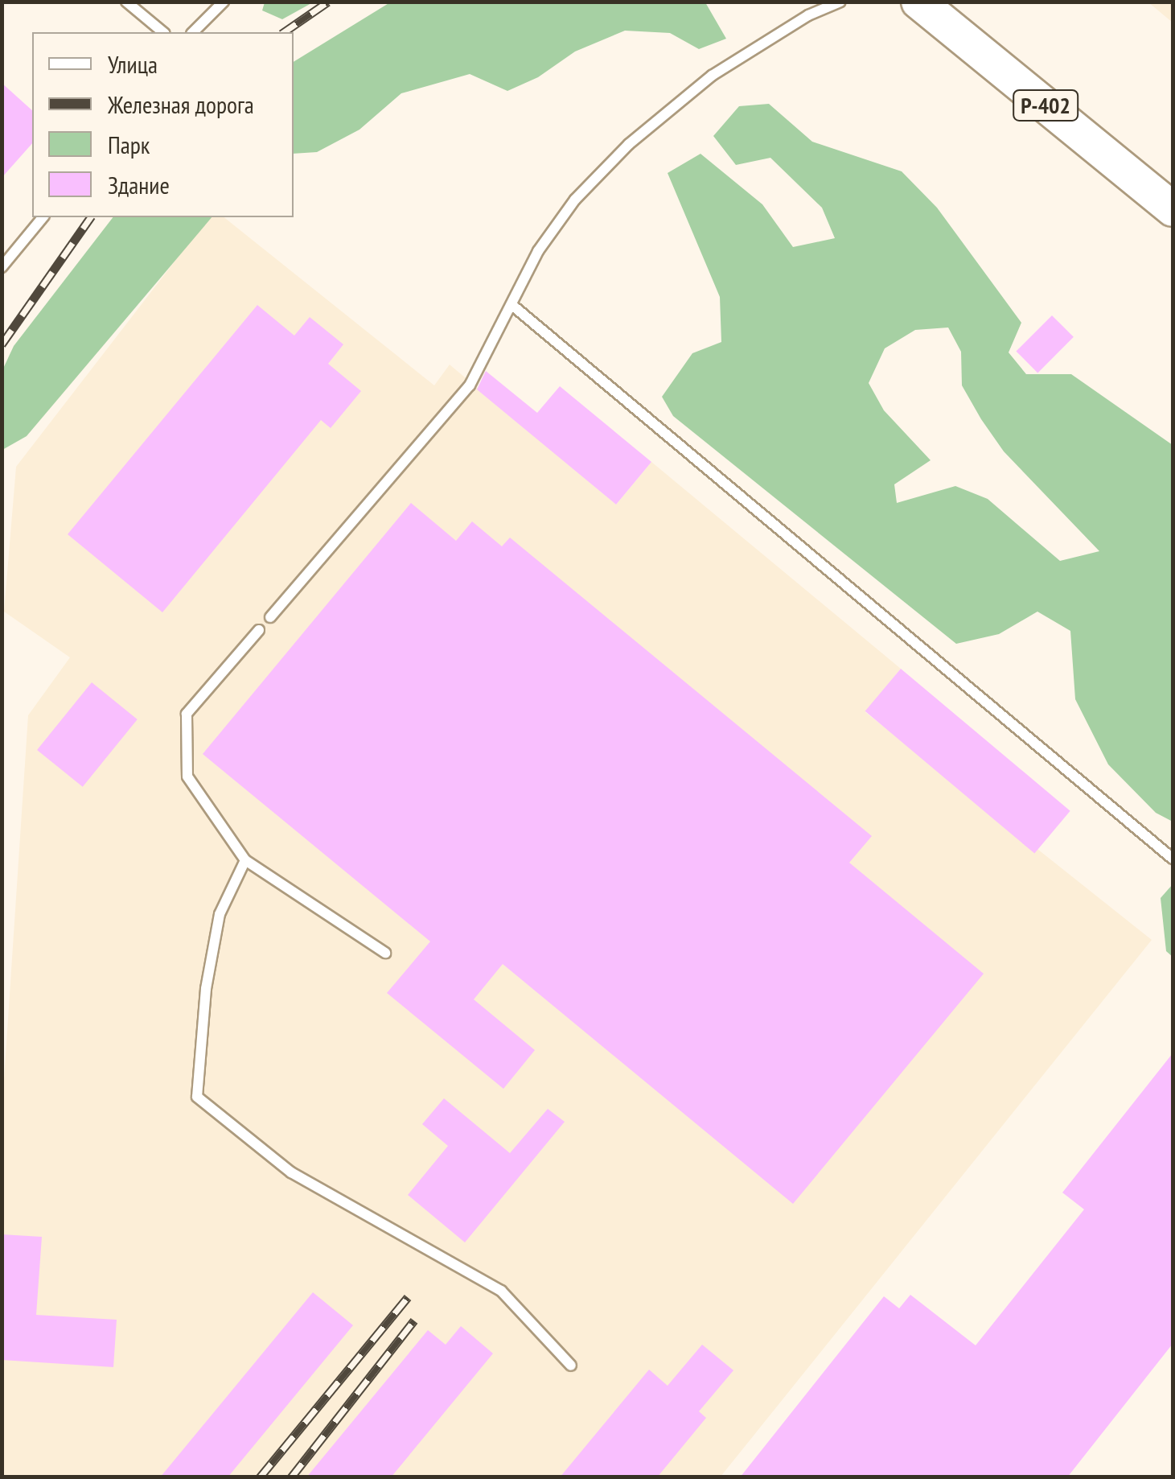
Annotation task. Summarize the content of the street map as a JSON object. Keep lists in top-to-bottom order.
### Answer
{
  "streets": {
    "main road": ["Р-402"]
  },
  "legend": [
    "Улица",
    "Железная дорога",
    "Парк",
    "Здание"
  ]
}
